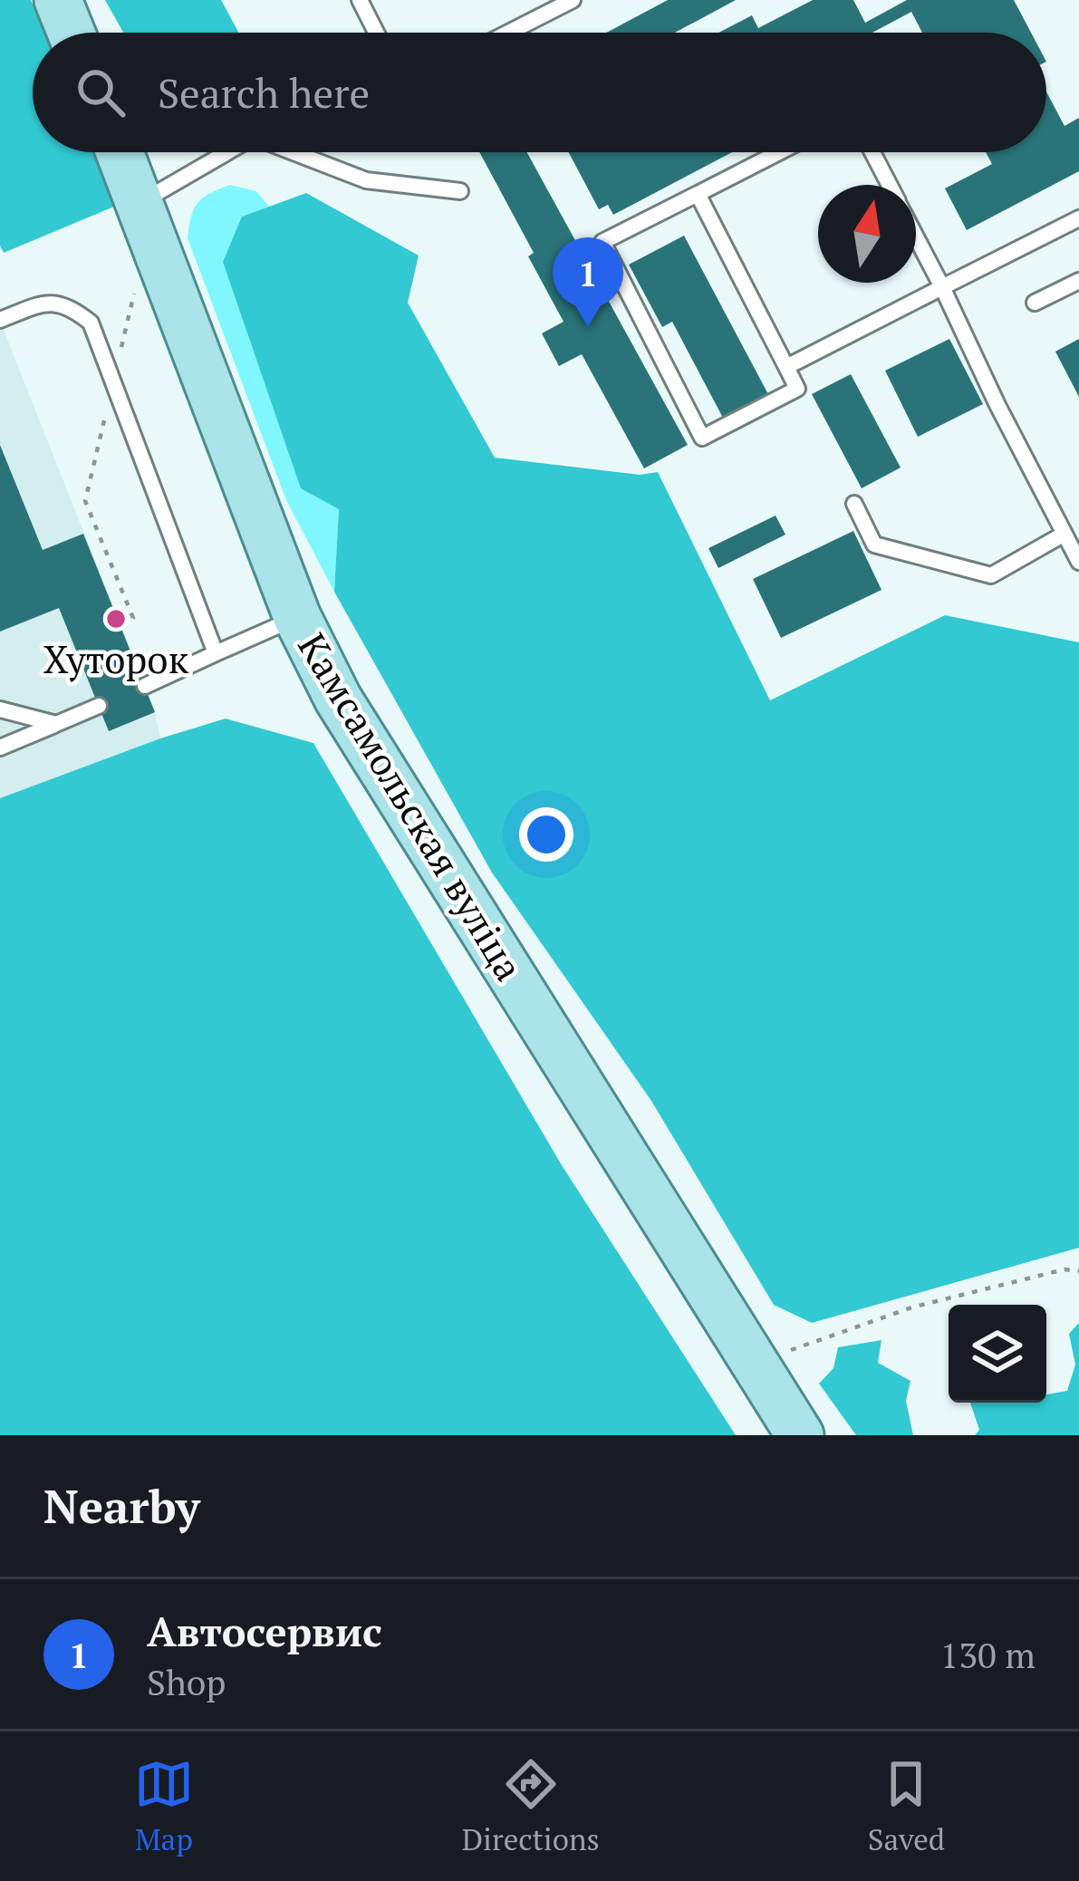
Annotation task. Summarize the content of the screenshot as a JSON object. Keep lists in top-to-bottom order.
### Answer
{
  "streets": {
    "main road": ["Камсамольская вуліца"]
  },
  "places": ["Хуторок"],
  "north": "top",
  "page": {
    "search": "Search here",
    "pins": "1",
    "heading": "Nearby",
    "list": [
      {
        "mark": "1",
        "name": "Автосервис",
        "note": "Shop",
        "value": "130 m"
      }
    ],
    "nav": ["Map", "Directions", "Saved"]
  }
}
